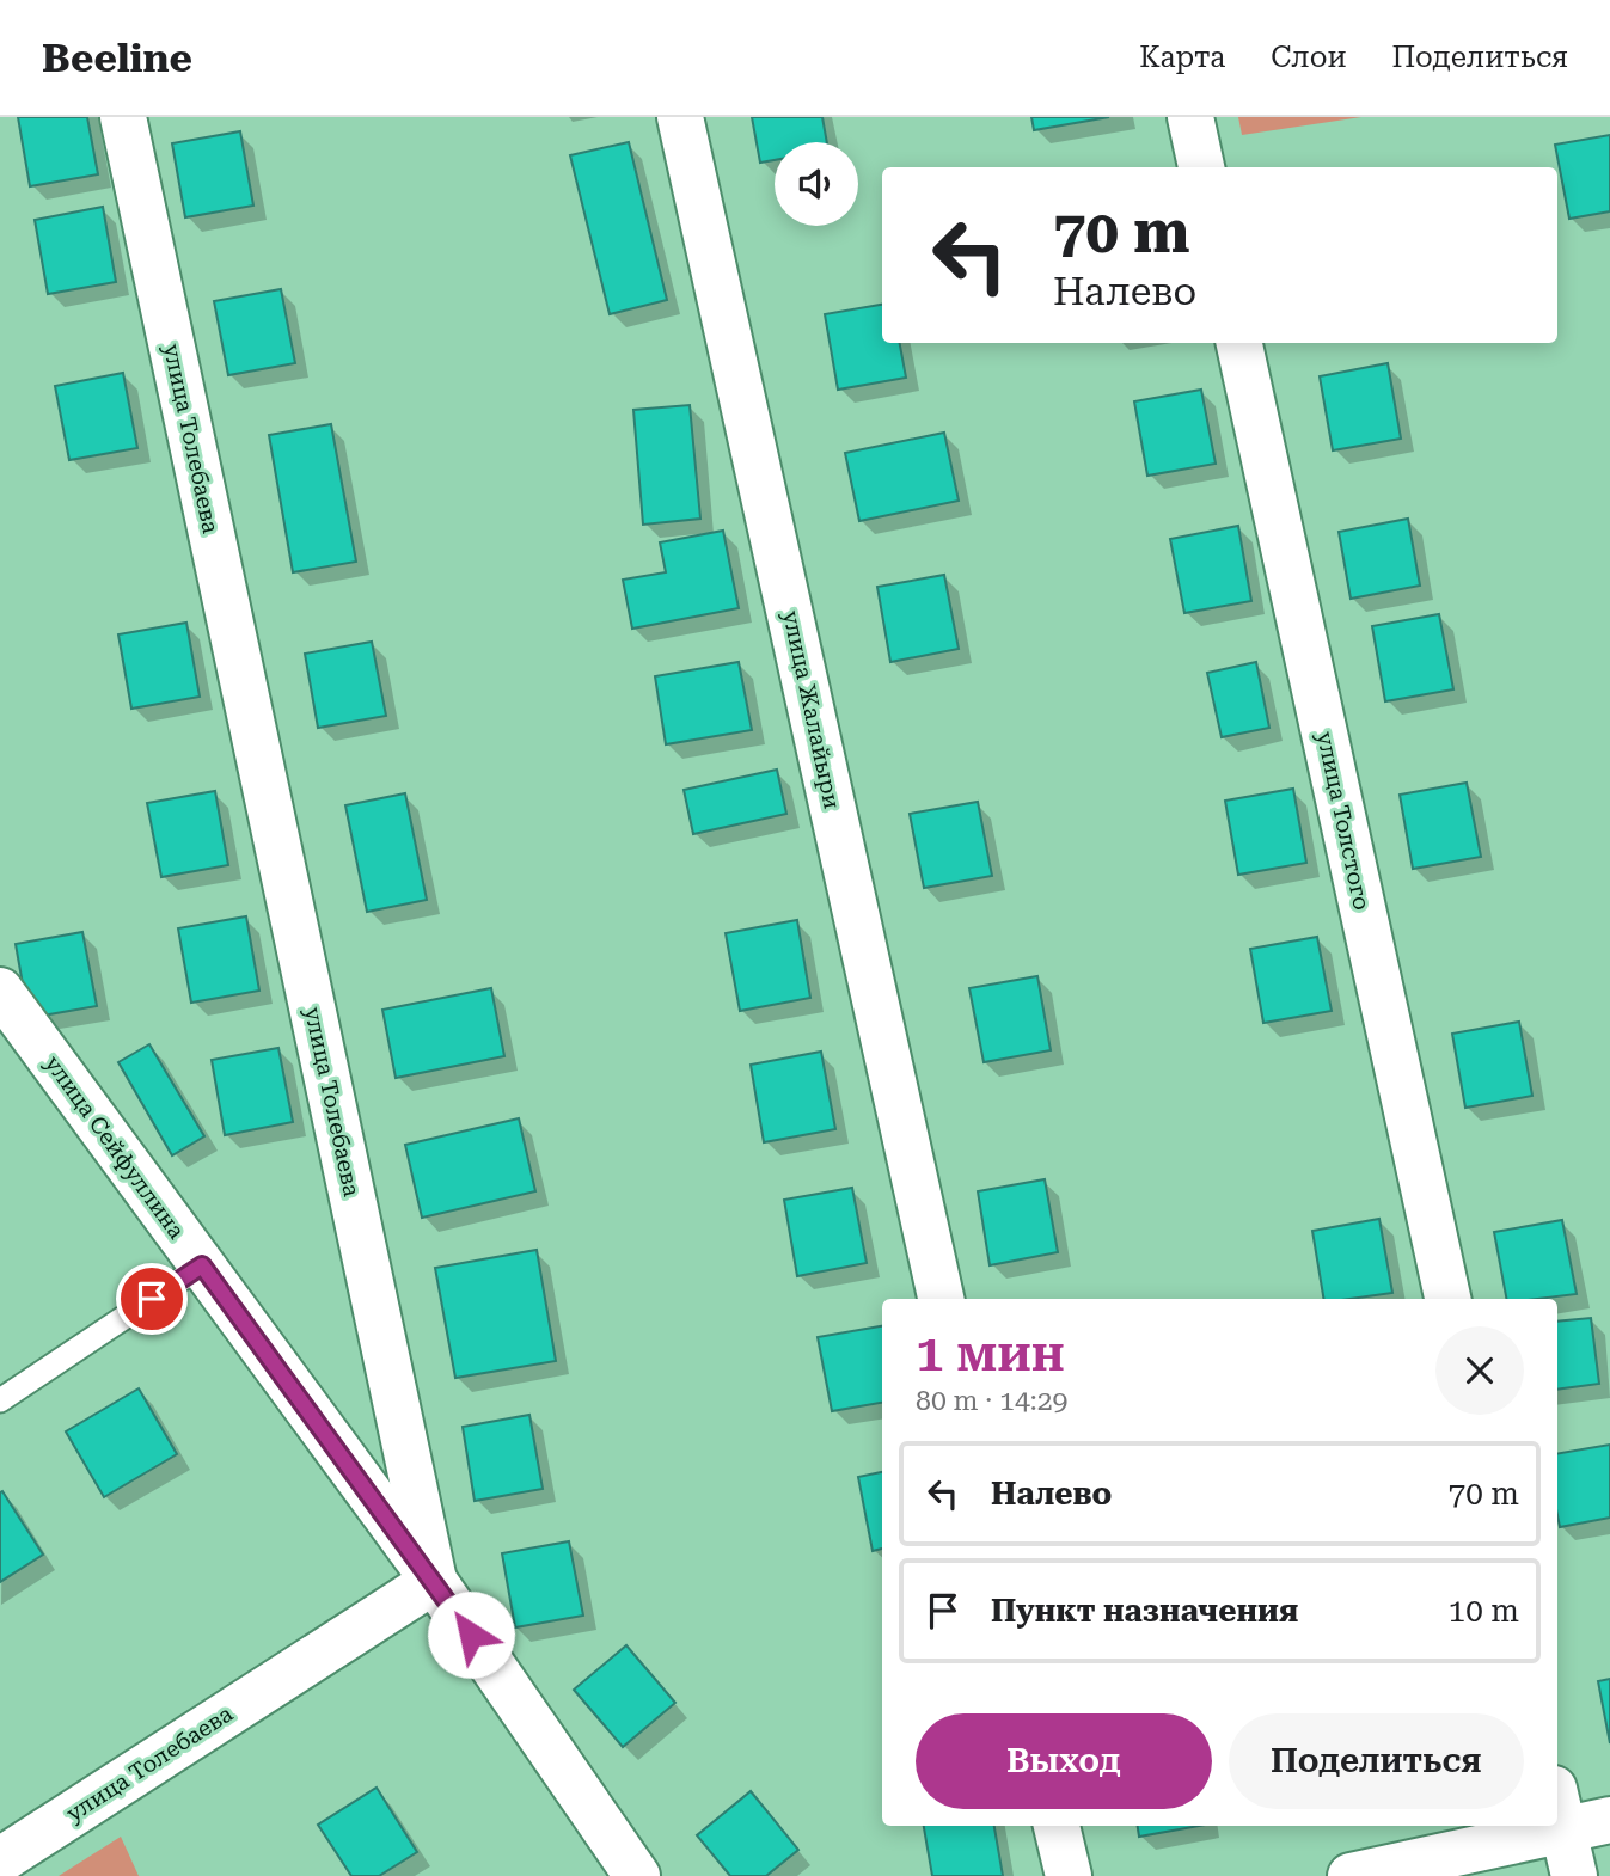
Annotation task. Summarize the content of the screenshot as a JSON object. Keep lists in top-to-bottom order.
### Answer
{
  "streets": {
    "street": [
      "улица Толебаева",
      "улица Жалайыри",
      "улица Толстого",
      "улица Сейфуллина"
    ]
  },
  "crossings": [
    ["улица Толебаева", "улица Сейфуллина"]
  ],
  "page": {
    "header": "Beeline",
    "nav": ["Карта", "Слои", "Поделиться"],
    "turn": ["70 m", "Налево"],
    "heading": ["1 мин", "80 m · 14:29"],
    "list": [
      {
        "name": "Налево",
        "value": "70 m"
      },
      {
        "name": "Пункт назначения",
        "value": "10 m"
      }
    ],
    "buttons": ["Выход", "Поделиться"]
  }
}
